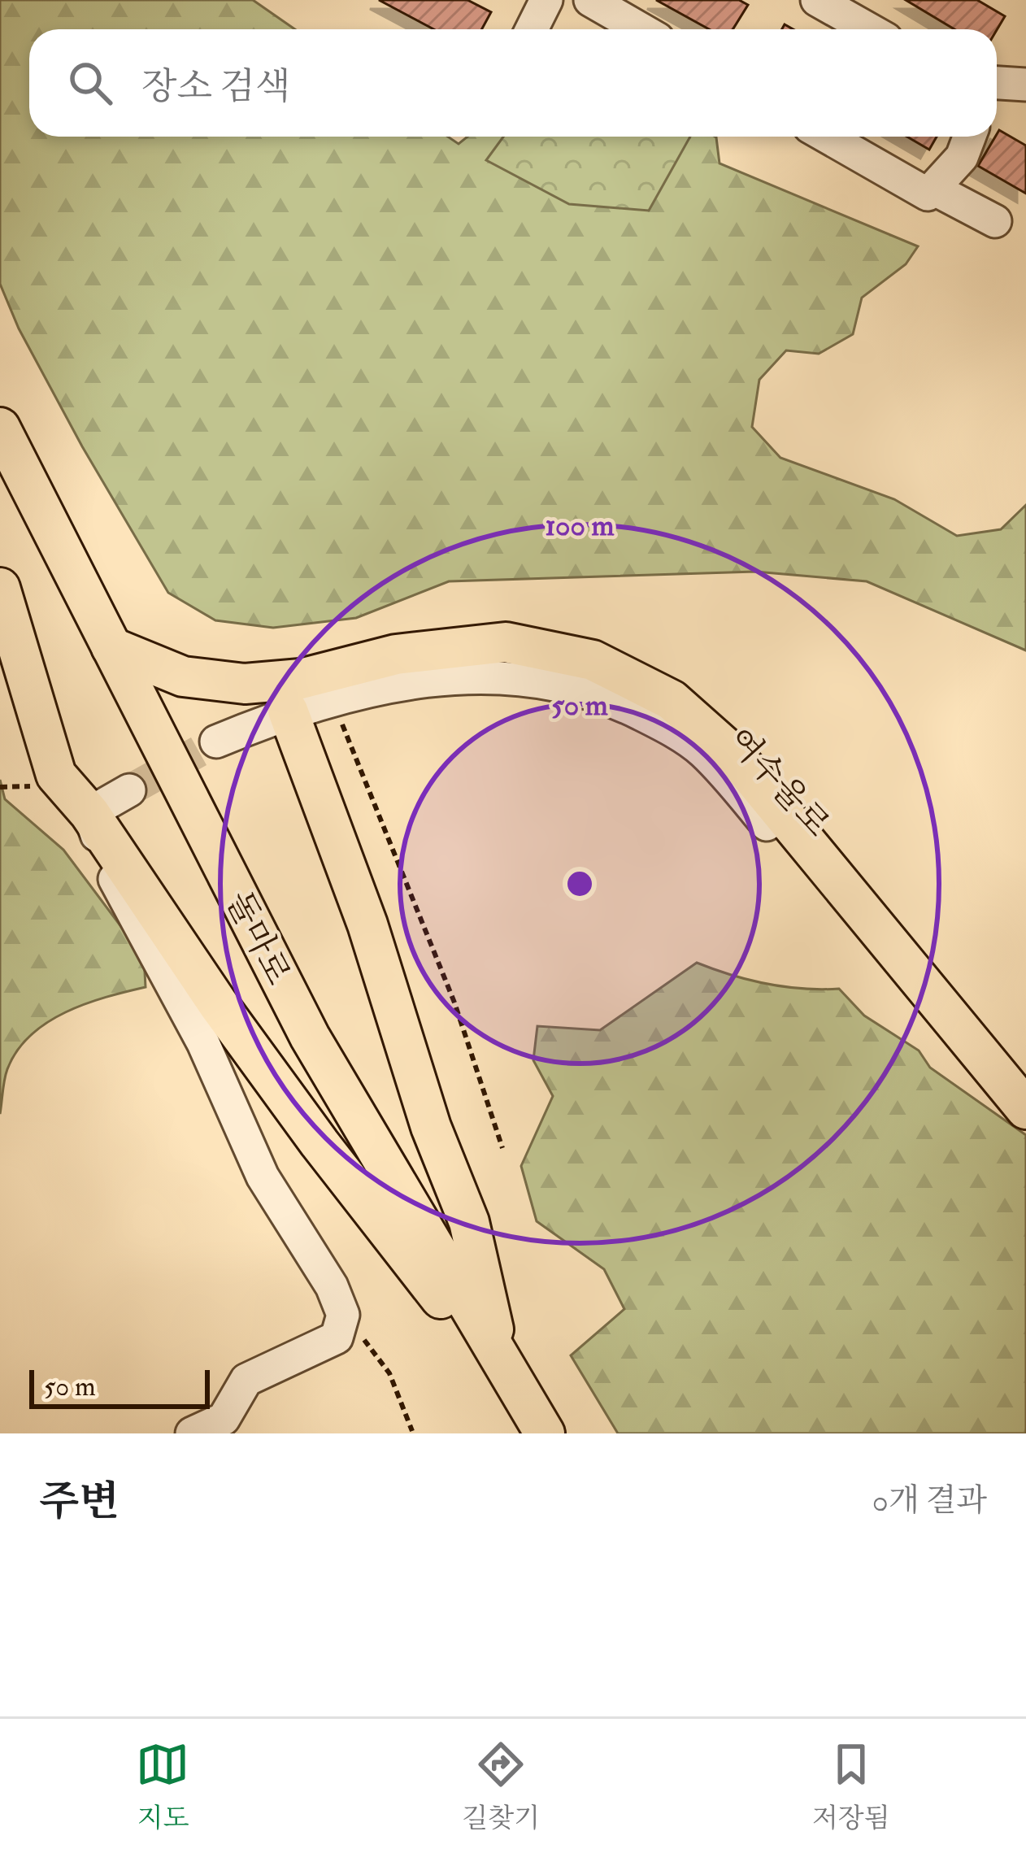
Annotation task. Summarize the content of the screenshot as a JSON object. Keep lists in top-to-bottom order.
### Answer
{
  "streets": {
    "main road": ["돌마로"],
    "street": ["여수울로"]
  },
  "scale_bar": "50 m",
  "page": {
    "search": "장소 검색",
    "scale": "50 m",
    "heading": ["주변", "0개 결과"],
    "nav": ["지도", "길찾기", "저장됨"]
  },
  "rings": ["100 m", "50 m"]
}
